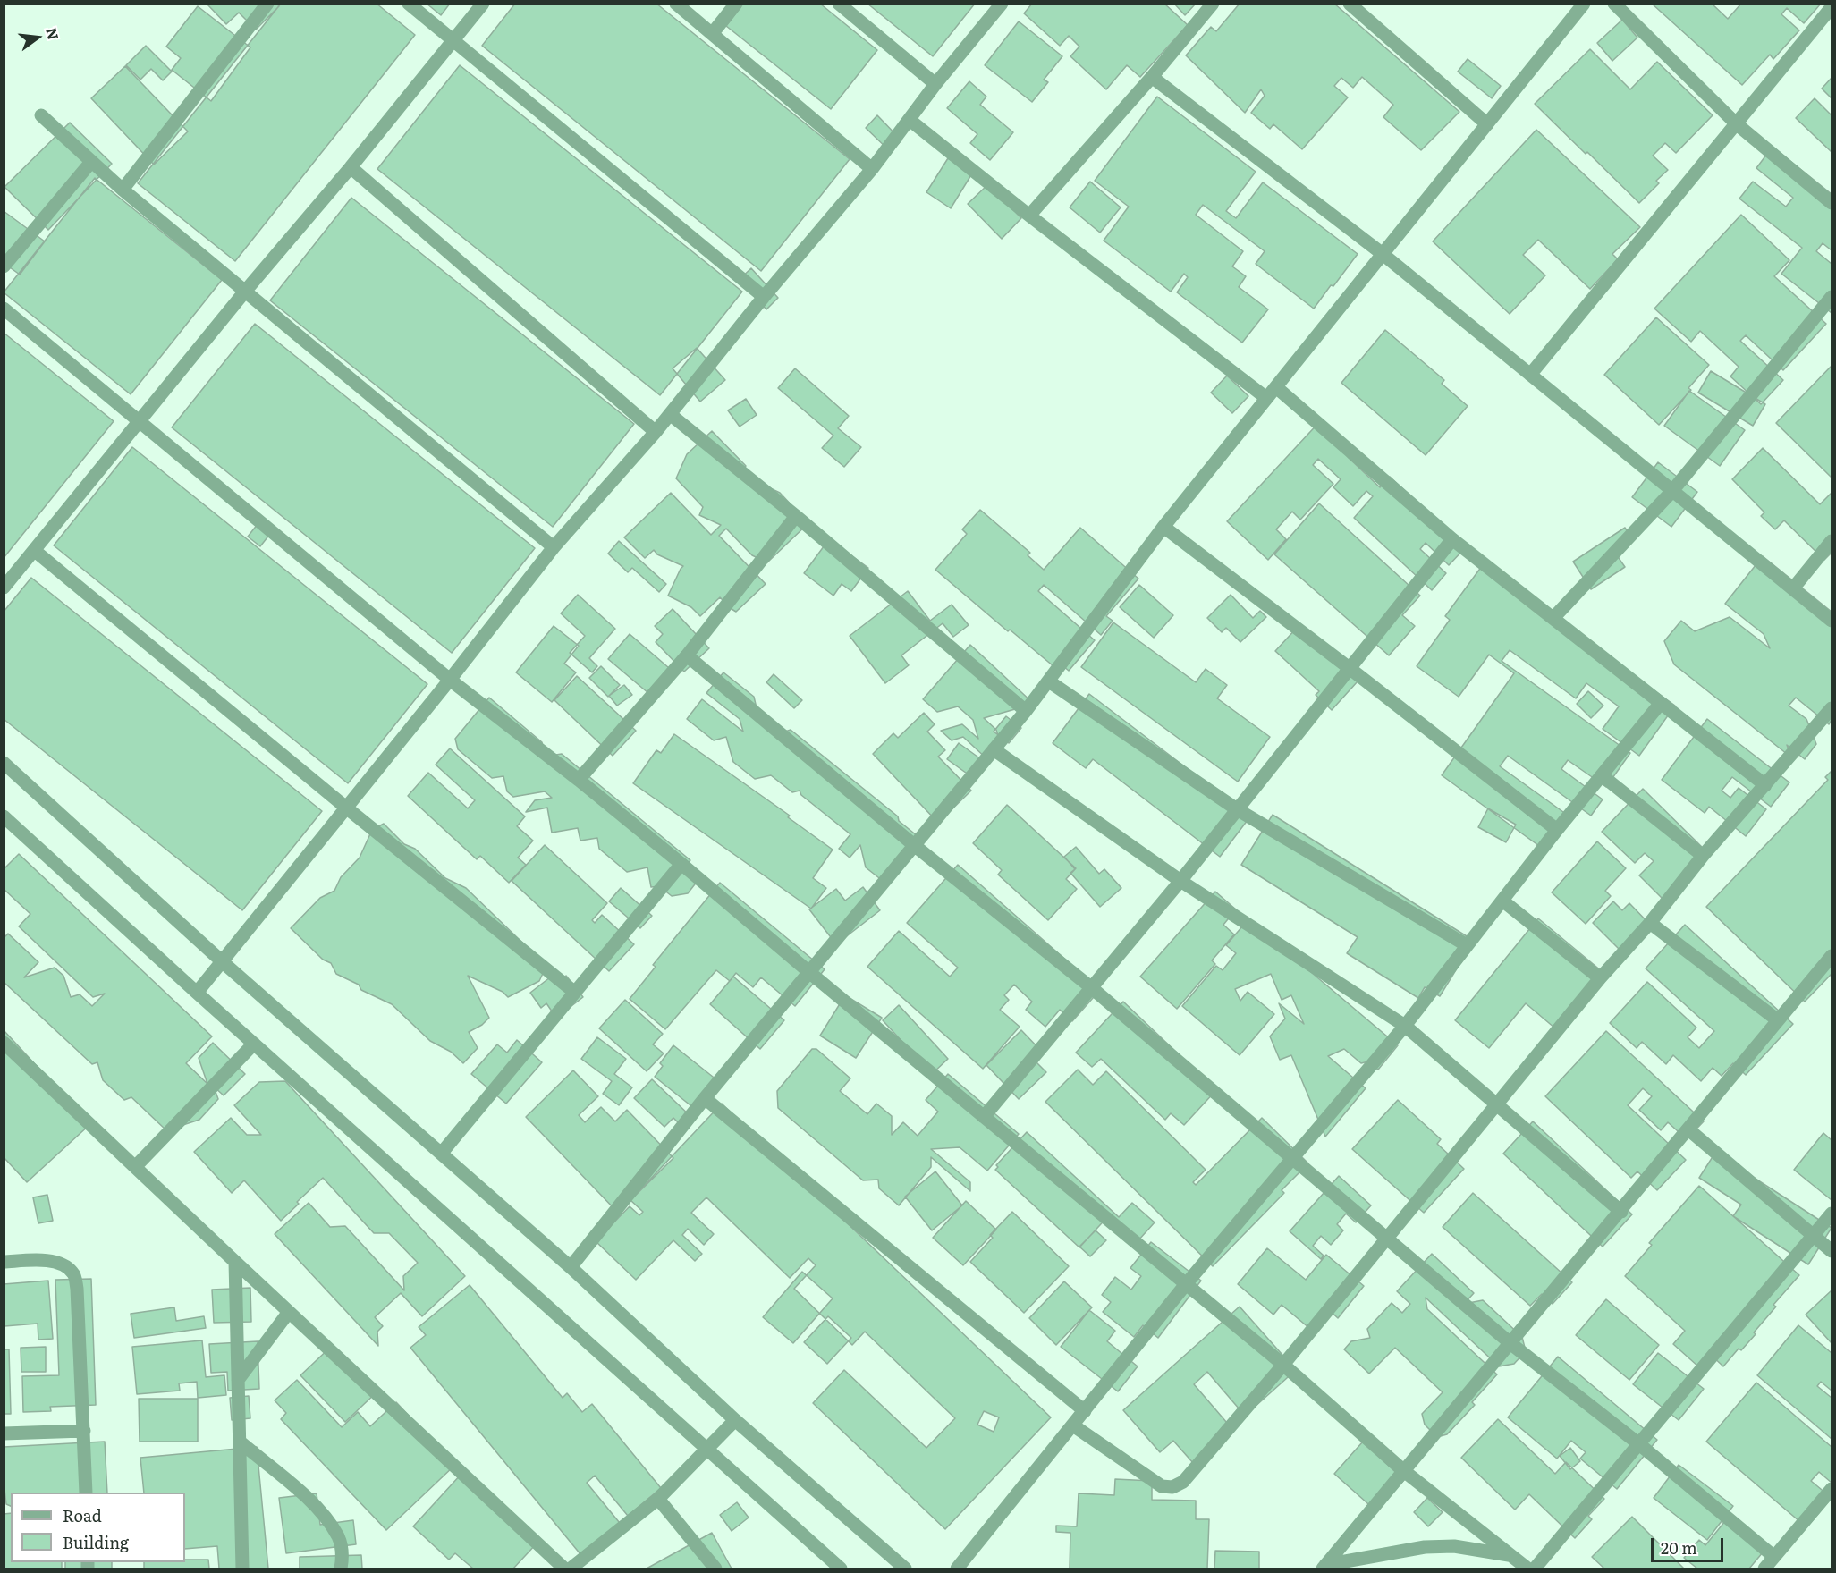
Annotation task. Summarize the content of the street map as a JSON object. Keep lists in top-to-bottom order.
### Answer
{
  "legend": ["Road", "Building"],
  "scale_bar": "20 m",
  "north": "right"
}
